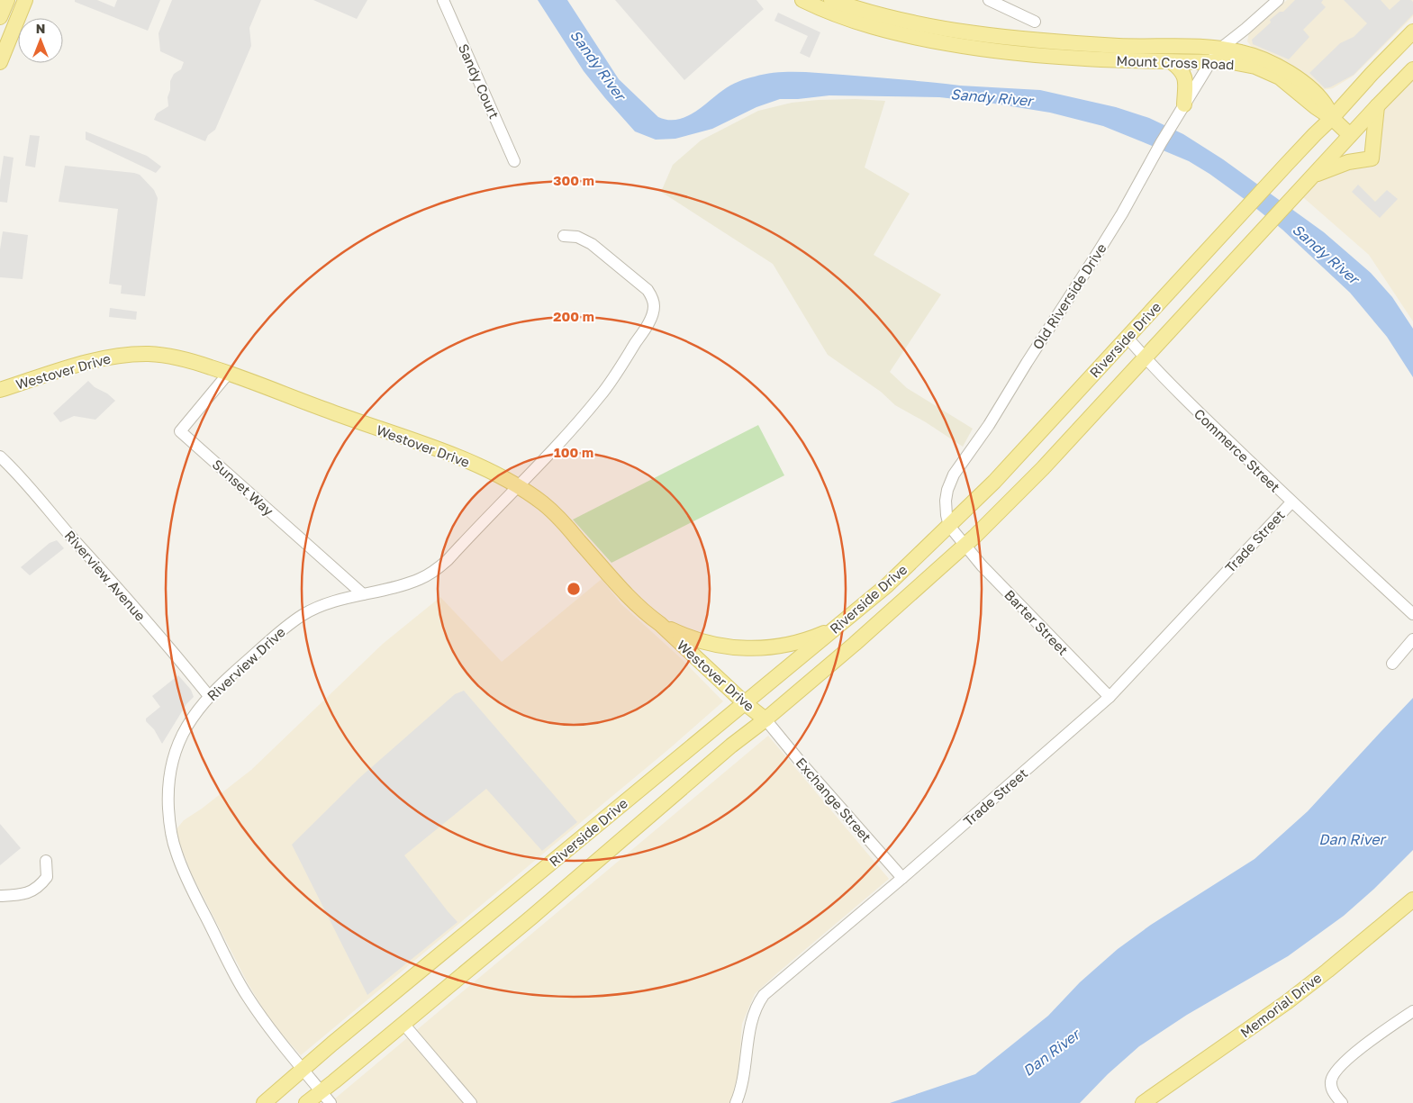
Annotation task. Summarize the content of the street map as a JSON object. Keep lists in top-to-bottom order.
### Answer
{
  "streets": {
    "main road": [
      "Mount Cross Road",
      "Riverside Drive",
      "Westover Drive",
      "Memorial Drive"
    ],
    "street": [
      "Sandy Court",
      "Old Riverside Drive",
      "Commerce Street",
      "Sunset Way",
      "Trade Street",
      "Riverview Avenue",
      "Barter Street",
      "Riverview Drive",
      "Exchange Street"
    ]
  },
  "crossings": [
    ["Mount Cross Road", "Old Riverside Drive"],
    ["Mount Cross Road", "Riverside Drive"],
    ["Old Riverside Drive", "Riverside Drive"],
    ["Riverside Drive", "Westover Drive"],
    ["Riverside Drive", "Commerce Street"],
    ["Riverside Drive", "Barter Street"],
    ["Riverside Drive", "Riverview Drive"],
    ["Riverside Drive", "Exchange Street"],
    ["Westover Drive", "Sunset Way"],
    ["Westover Drive", "Riverview Drive"],
    ["Westover Drive", "Exchange Street"],
    ["Commerce Street", "Trade Street"],
    ["Sunset Way", "Riverview Drive"],
    ["Trade Street", "Barter Street"],
    ["Trade Street", "Exchange Street"],
    ["Riverview Avenue", "Riverview Drive"]
  ],
  "water": ["Sandy River", "Dan River"],
  "north": "top",
  "rings": ["300 m", "200 m", "100 m"]
}
